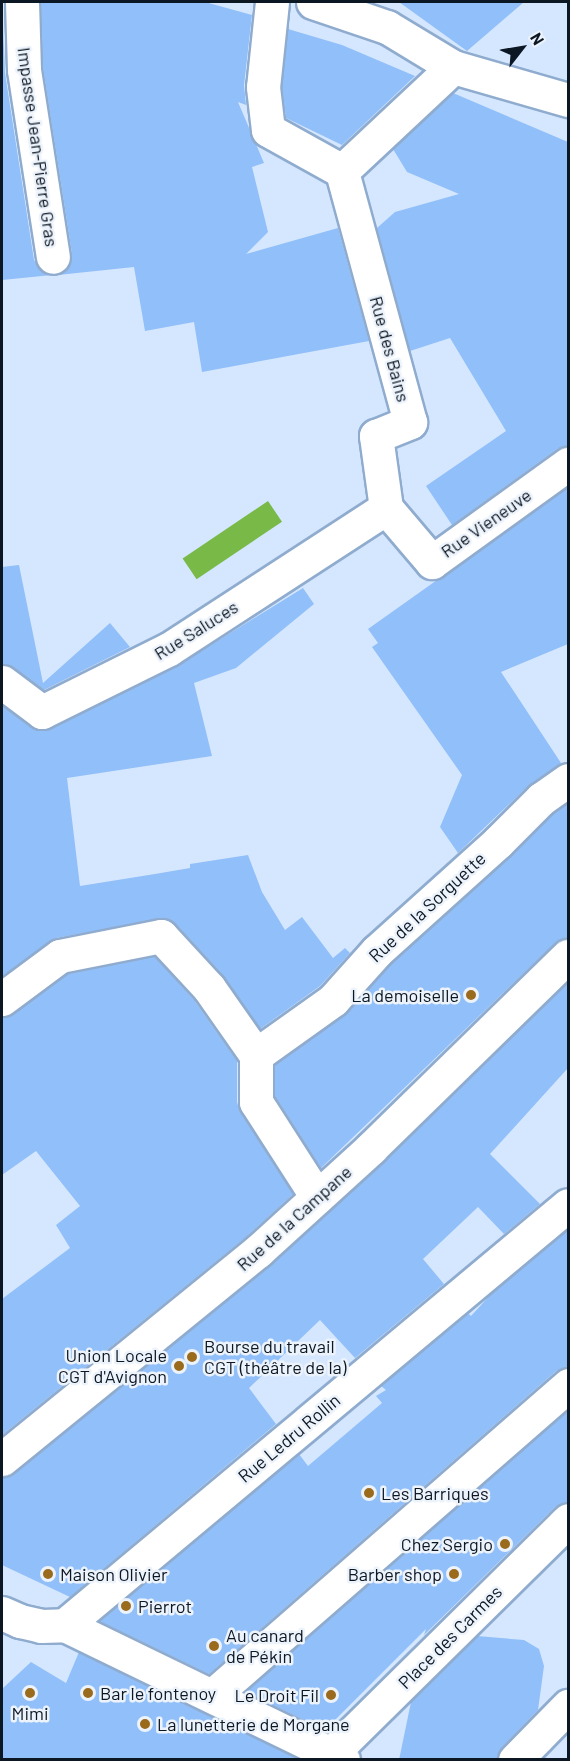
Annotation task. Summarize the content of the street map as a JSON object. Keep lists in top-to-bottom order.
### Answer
{
  "streets": {
    "street": [
      "Impasse Jean-Pierre Gras",
      "Rue des Bains",
      "Rue Vieneuve",
      "Rue Saluces",
      "Rue de la Sorguette",
      "Rue de la Campane",
      "Rue Ledru Rollin",
      "Place des Carmes"
    ]
  },
  "crossings": [
    ["Rue des Bains", "Rue Vieneuve"],
    ["Rue des Bains", "Rue Saluces"],
    ["Rue Vieneuve", "Rue Saluces"]
  ],
  "places": [
    "La demoiselle",
    "Bourse du travail CGT (théâtre de la)",
    "Union Locale CGT d'Avignon",
    "Les Barriques",
    "Chez Sergio",
    "Maison Olivier",
    "Barber shop",
    "Pierrot",
    "Au canard de Pékin",
    "Mimi",
    "Bar le fontenoy",
    "Le Droit Fil",
    "La lunetterie de Morgane"
  ],
  "north": "top right"
}
